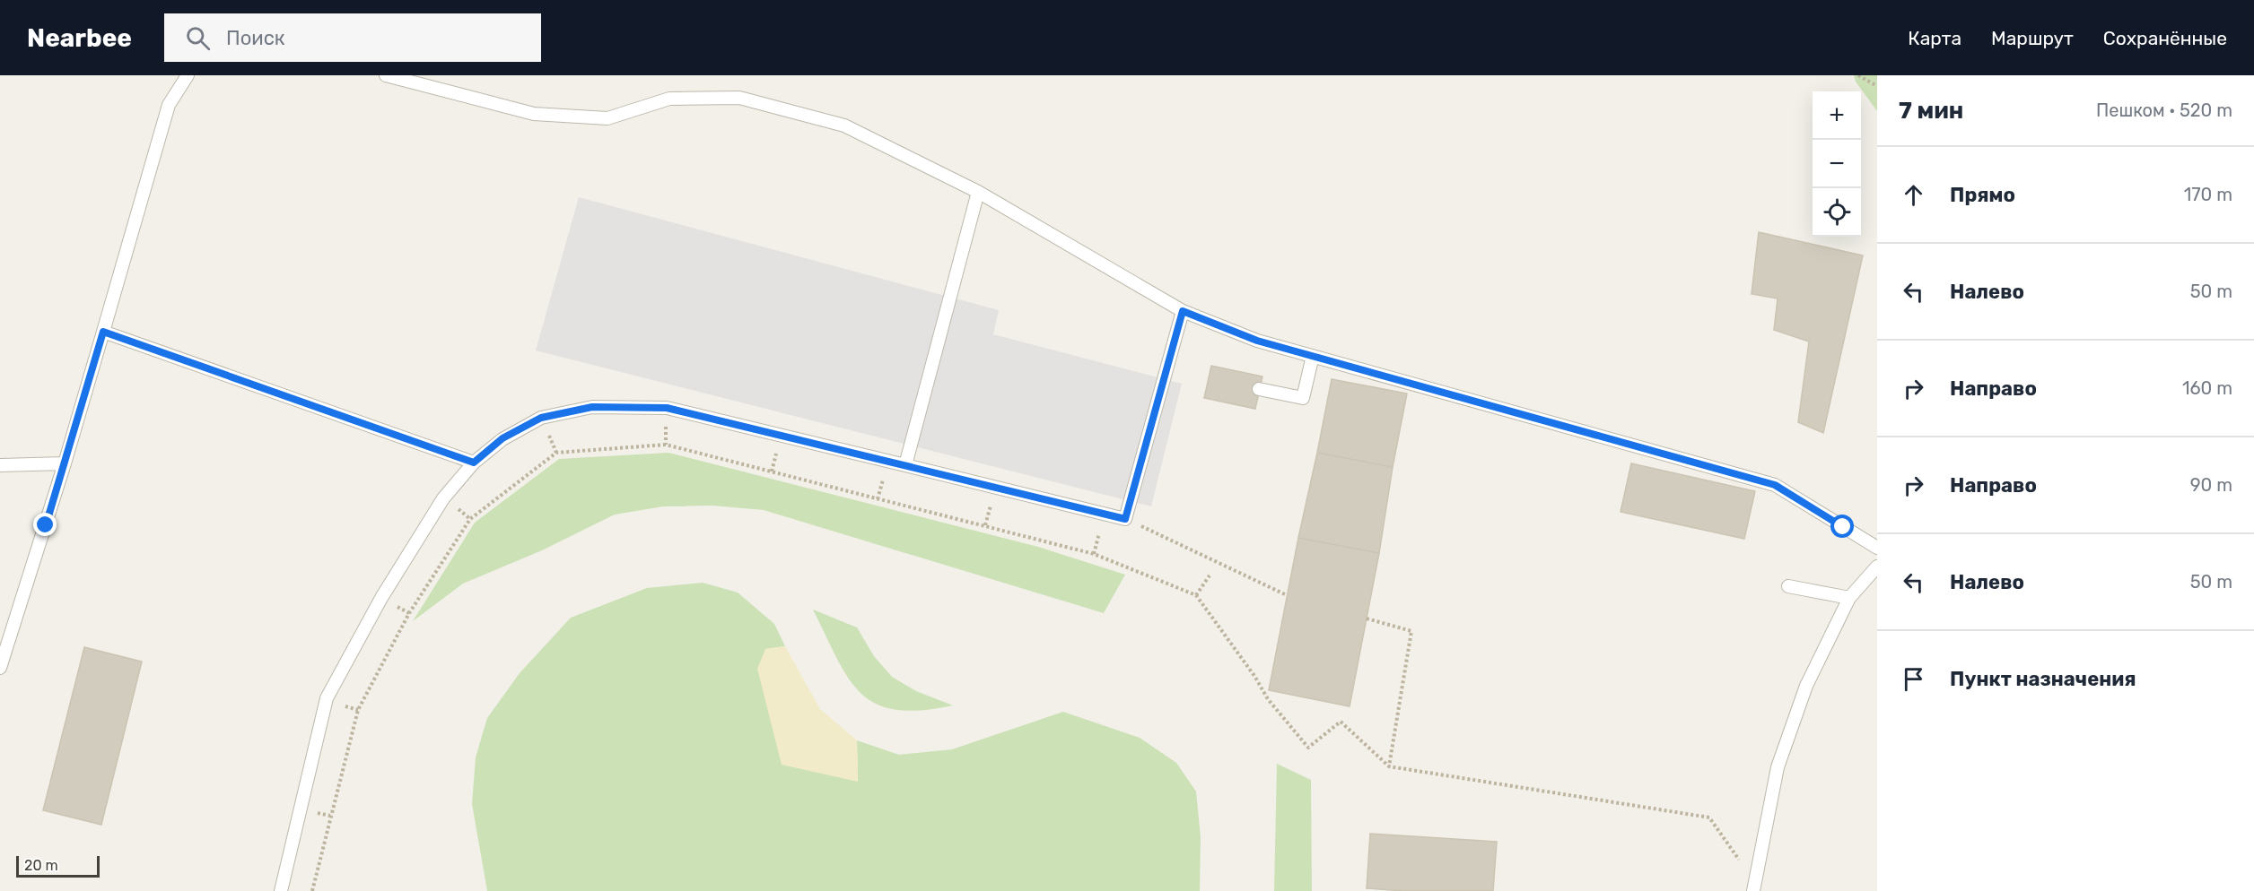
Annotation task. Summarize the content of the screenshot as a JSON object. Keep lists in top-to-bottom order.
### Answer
{
  "scale_bar": "20 m",
  "page": {
    "header": "Nearbee",
    "search": "Поиск",
    "nav": ["Карта", "Маршрут", "Сохранённые"],
    "heading": ["7 мин", "Пешком · 520 m"],
    "map_buttons": ["+", "−"],
    "list": [
      ["Прямо", "170 m"],
      ["Налево", "50 m"],
      ["Направо", "160 m"],
      ["Направо", "90 m"],
      ["Налево", "50 m"],
      "Пункт назначения"
    ],
    "scale": "20 m"
  }
}
